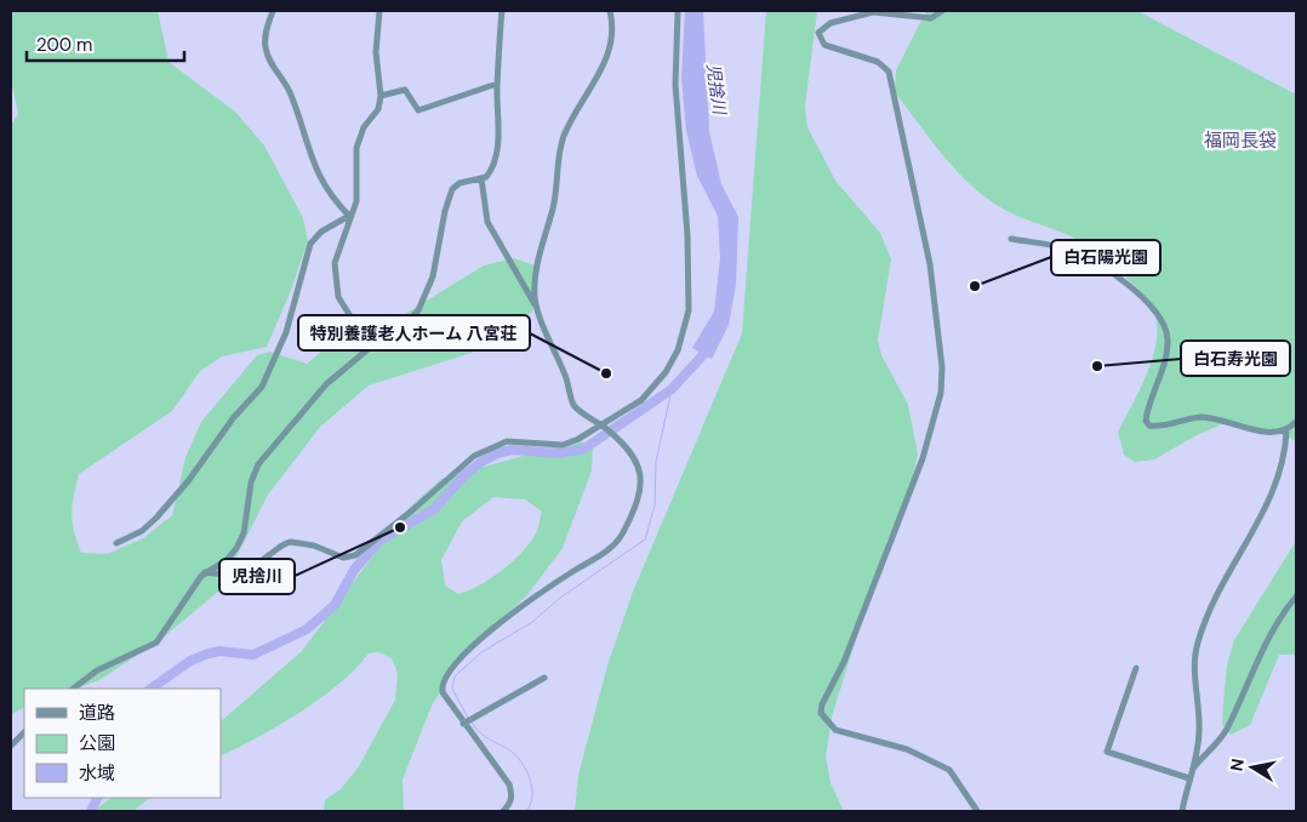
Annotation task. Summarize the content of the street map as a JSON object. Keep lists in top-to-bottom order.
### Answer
{
  "districts": ["福岡長袋"],
  "water": ["児捨川"],
  "places": [
    "白石陽光園",
    "白石寿光園",
    "特別養護老人ホーム 八宮荘",
    "児捨川"
  ],
  "legend": ["道路", "公園", "水域"],
  "scale_bar": "200 m",
  "north": "left"
}
